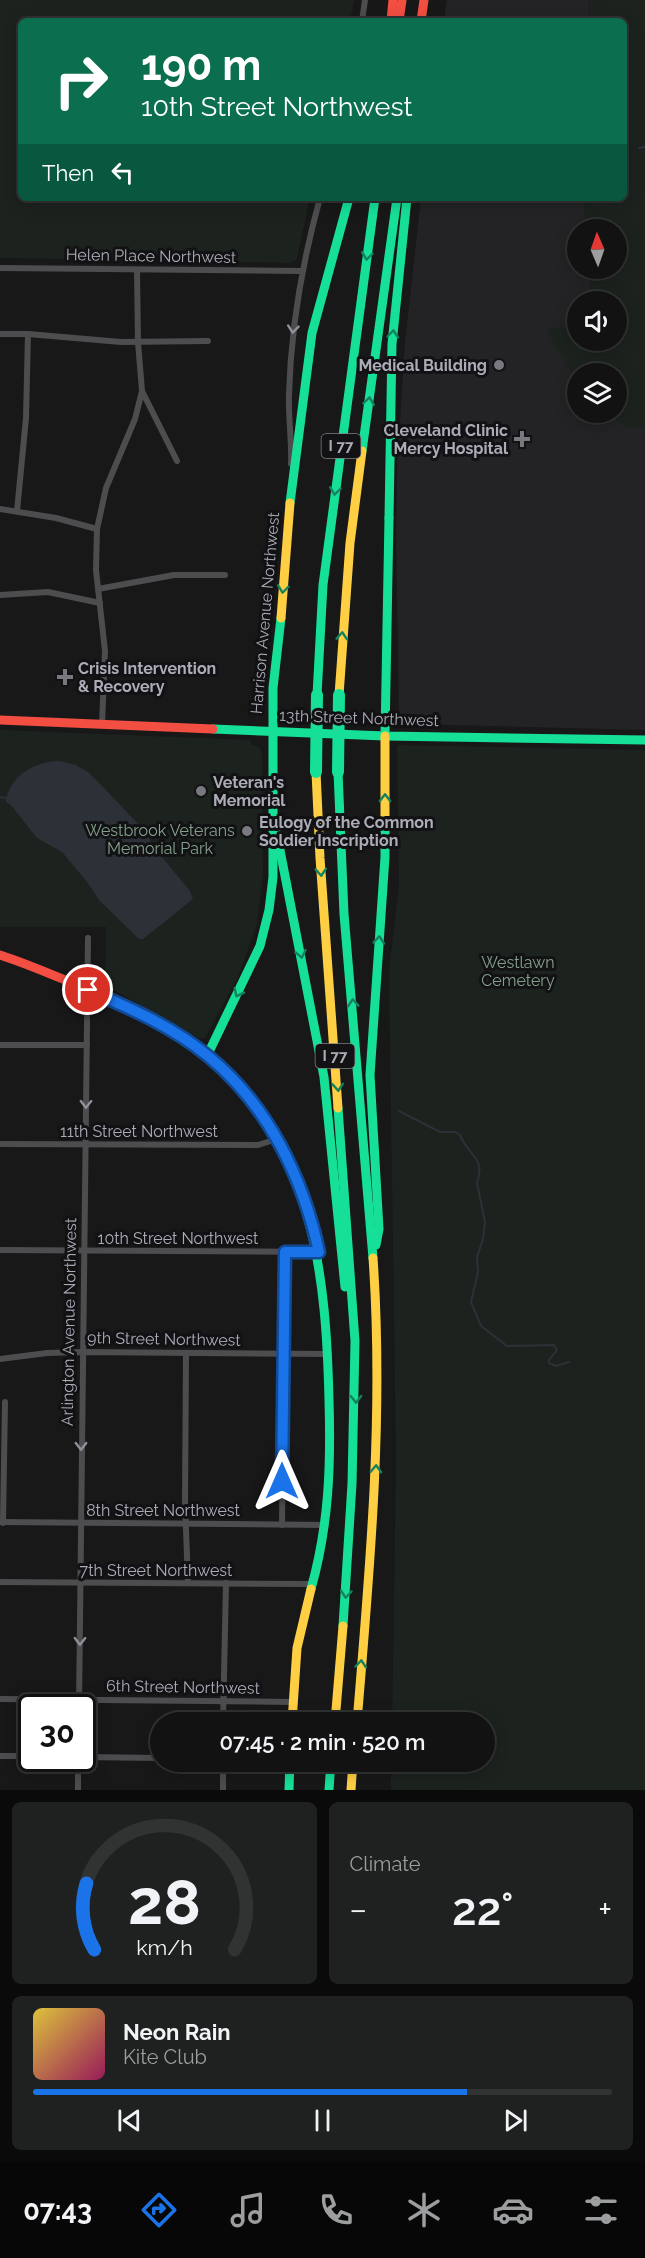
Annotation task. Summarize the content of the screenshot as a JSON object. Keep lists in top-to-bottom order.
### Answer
{
  "streets": {
    "main road": ["I 77", "Harrison Avenue Northwest", "13th Street Northwest"],
    "street": [
      "Helen Place Northwest",
      "11th Street Northwest",
      "10th Street Northwest",
      "Arlington Avenue Northwest",
      "9th Street Northwest",
      "8th Street Northwest",
      "7th Street Northwest",
      "6th Street Northwest"
    ]
  },
  "crossings": [
    ["Helen Place Northwest", "Harrison Avenue Northwest"],
    ["Harrison Avenue Northwest", "13th Street Northwest"],
    ["11th Street Northwest", "Arlington Avenue Northwest"],
    ["10th Street Northwest", "Arlington Avenue Northwest"],
    ["Arlington Avenue Northwest", "9th Street Northwest"],
    ["Arlington Avenue Northwest", "8th Street Northwest"],
    ["Arlington Avenue Northwest", "7th Street Northwest"]
  ],
  "one_way": ["Harrison Avenue Northwest", "Arlington Avenue Northwest"],
  "parks": ["Westbrook Veterans Memorial Park", "Westlawn Cemetery"],
  "places": {
    "other": ["Medical Building", "Veteran's Memorial", "Eulogy of the Common Soldier Inscription"],
    "health": ["Cleveland Clinic Mercy Hospital", "Crisis Intervention & Recovery"]
  },
  "north": "top",
  "page": {
    "turn": ["190 m", "10th Street Northwest"],
    "then": "Then",
    "limit": "30",
    "trip": "07:45 · 2 min · 520 m",
    "tile": "Climate",
    "heat": ["−", "22°", "+"],
    "song": ["Neon Rain", "Kite Club"],
    "tabs": "07:43",
    "gauge": ["28", "km/h"]
  }
}
